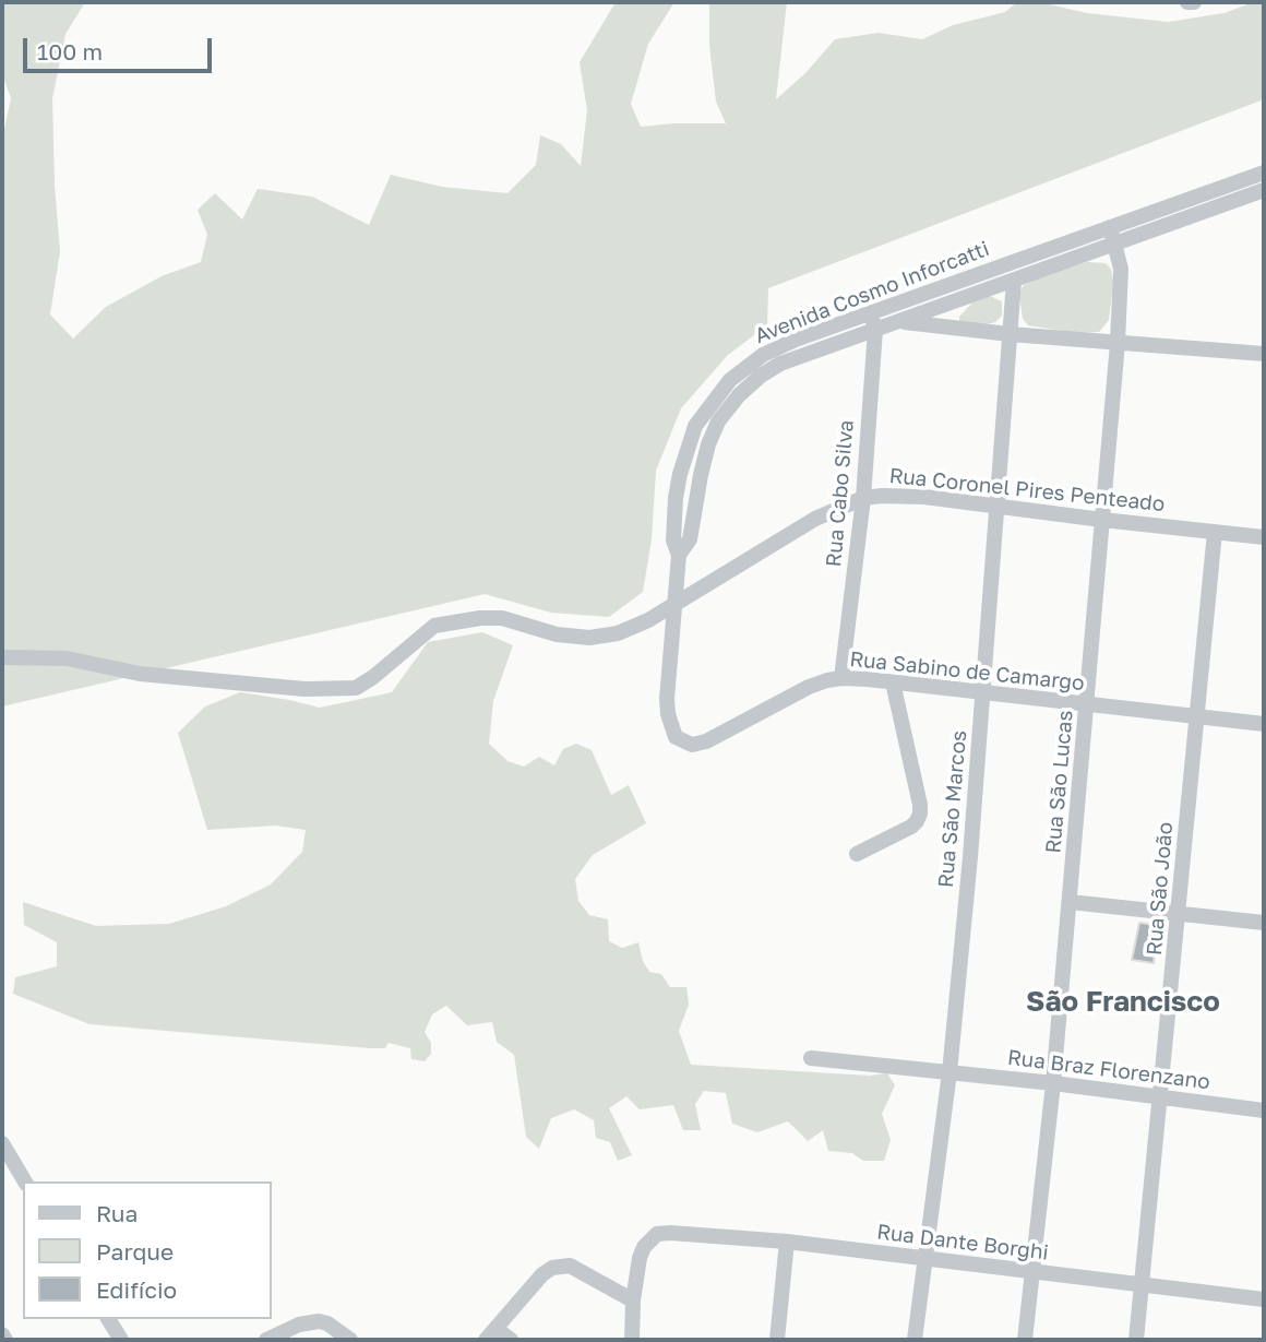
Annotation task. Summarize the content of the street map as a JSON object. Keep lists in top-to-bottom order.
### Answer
{
  "streets": {
    "street": [
      "Avenida Cosmo Inforcatti",
      "Rua Coronel Pires Penteado",
      "Rua Cabo Silva",
      "Rua Sabino de Camargo",
      "Rua São Lucas",
      "Rua São Marcos",
      "Rua São João",
      "Rua Braz Florenzano",
      "Rua Dante Borghi"
    ]
  },
  "crossings": [
    ["Avenida Cosmo Inforcatti", "Rua Cabo Silva"],
    ["Avenida Cosmo Inforcatti", "Rua São Lucas"],
    ["Avenida Cosmo Inforcatti", "Rua São Marcos"],
    ["Rua Coronel Pires Penteado", "Rua Cabo Silva"],
    ["Rua Coronel Pires Penteado", "Rua Sabino de Camargo"],
    ["Rua Coronel Pires Penteado", "Rua São Lucas"],
    ["Rua Coronel Pires Penteado", "Rua São Marcos"],
    ["Rua Coronel Pires Penteado", "Rua São João"],
    ["Rua Cabo Silva", "Rua Sabino de Camargo"],
    ["Rua Sabino de Camargo", "Rua São Lucas"],
    ["Rua Sabino de Camargo", "Rua São Marcos"],
    ["Rua Sabino de Camargo", "Rua São João"],
    ["Rua São Lucas", "Rua Braz Florenzano"],
    ["Rua São Lucas", "Rua Dante Borghi"],
    ["Rua São Marcos", "Rua Braz Florenzano"],
    ["Rua São Marcos", "Rua Dante Borghi"],
    ["Rua São João", "Rua Braz Florenzano"],
    ["Rua São João", "Rua Dante Borghi"]
  ],
  "districts": ["São Francisco"],
  "legend": ["Rua", "Parque", "Edifício"],
  "scale_bar": "100 m"
}
